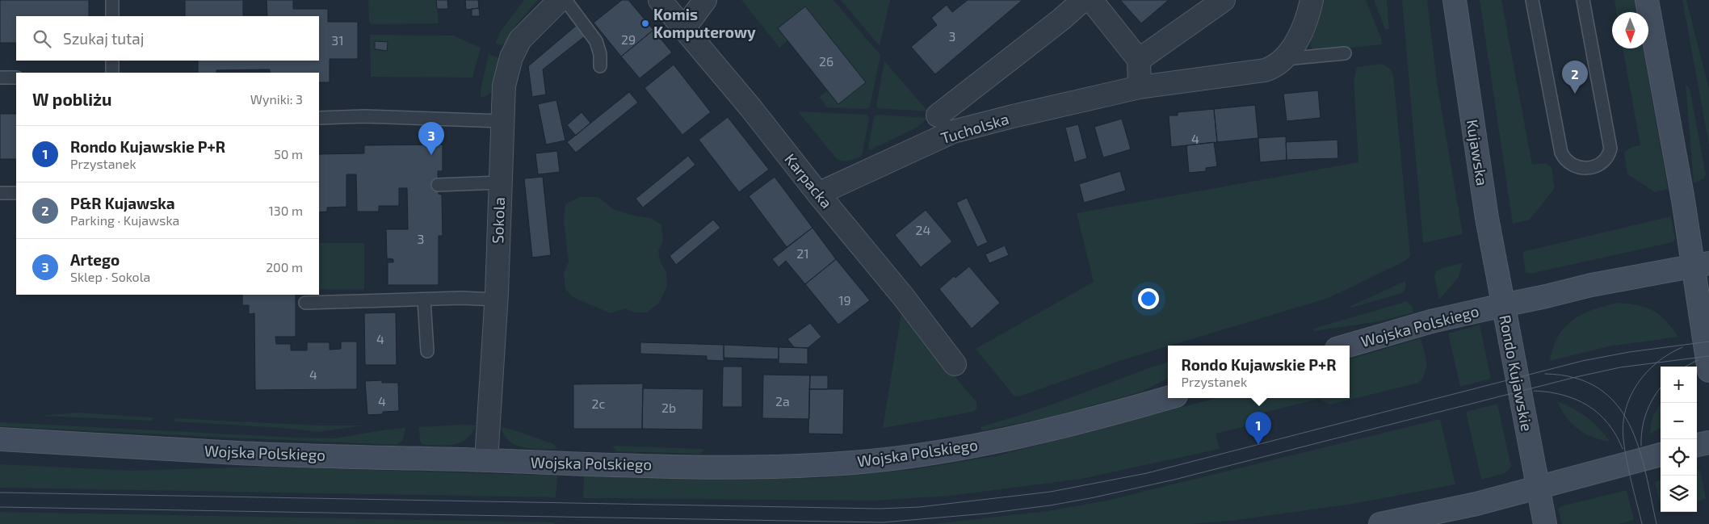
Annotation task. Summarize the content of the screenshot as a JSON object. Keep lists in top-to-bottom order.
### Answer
{
  "streets": {
    "street": [
      "Tucholska",
      "Kujawska",
      "Karpacka",
      "Sokola",
      "Wojska Polskiego",
      "Rondo Kujawskie"
    ]
  },
  "crossings": [
    ["Tucholska", "Karpacka"],
    ["Kujawska", "Wojska Polskiego"],
    ["Kujawska", "Rondo Kujawskie"],
    ["Sokola", "Wojska Polskiego"],
    ["Wojska Polskiego", "Rondo Kujawskie"]
  ],
  "places": ["Komis Komputerowy"],
  "house_numbers": [
    "3",
    "29",
    "31",
    "26",
    "4",
    "24",
    "3",
    "21",
    "19",
    "4",
    "4",
    "4",
    "2a",
    "2c",
    "2b"
  ],
  "north": "bottom",
  "page": {
    "search": "Szukaj tutaj",
    "pins": ["2", "3", "1"],
    "heading": ["W pobliżu", "Wyniki: 3"],
    "list": [
      {
        "mark": "1",
        "name": "Rondo Kujawskie P+R",
        "note": "Przystanek",
        "value": "50 m"
      },
      {
        "mark": "2",
        "name": "P&R Kujawska",
        "note": "Parking · Kujawska",
        "value": "130 m"
      },
      {
        "mark": "3",
        "name": "Artego",
        "note": "Sklep · Sokola",
        "value": "200 m"
      }
    ],
    "popup": ["Rondo Kujawskie P+R", "Przystanek"],
    "map_buttons": ["+", "−"]
  }
}
